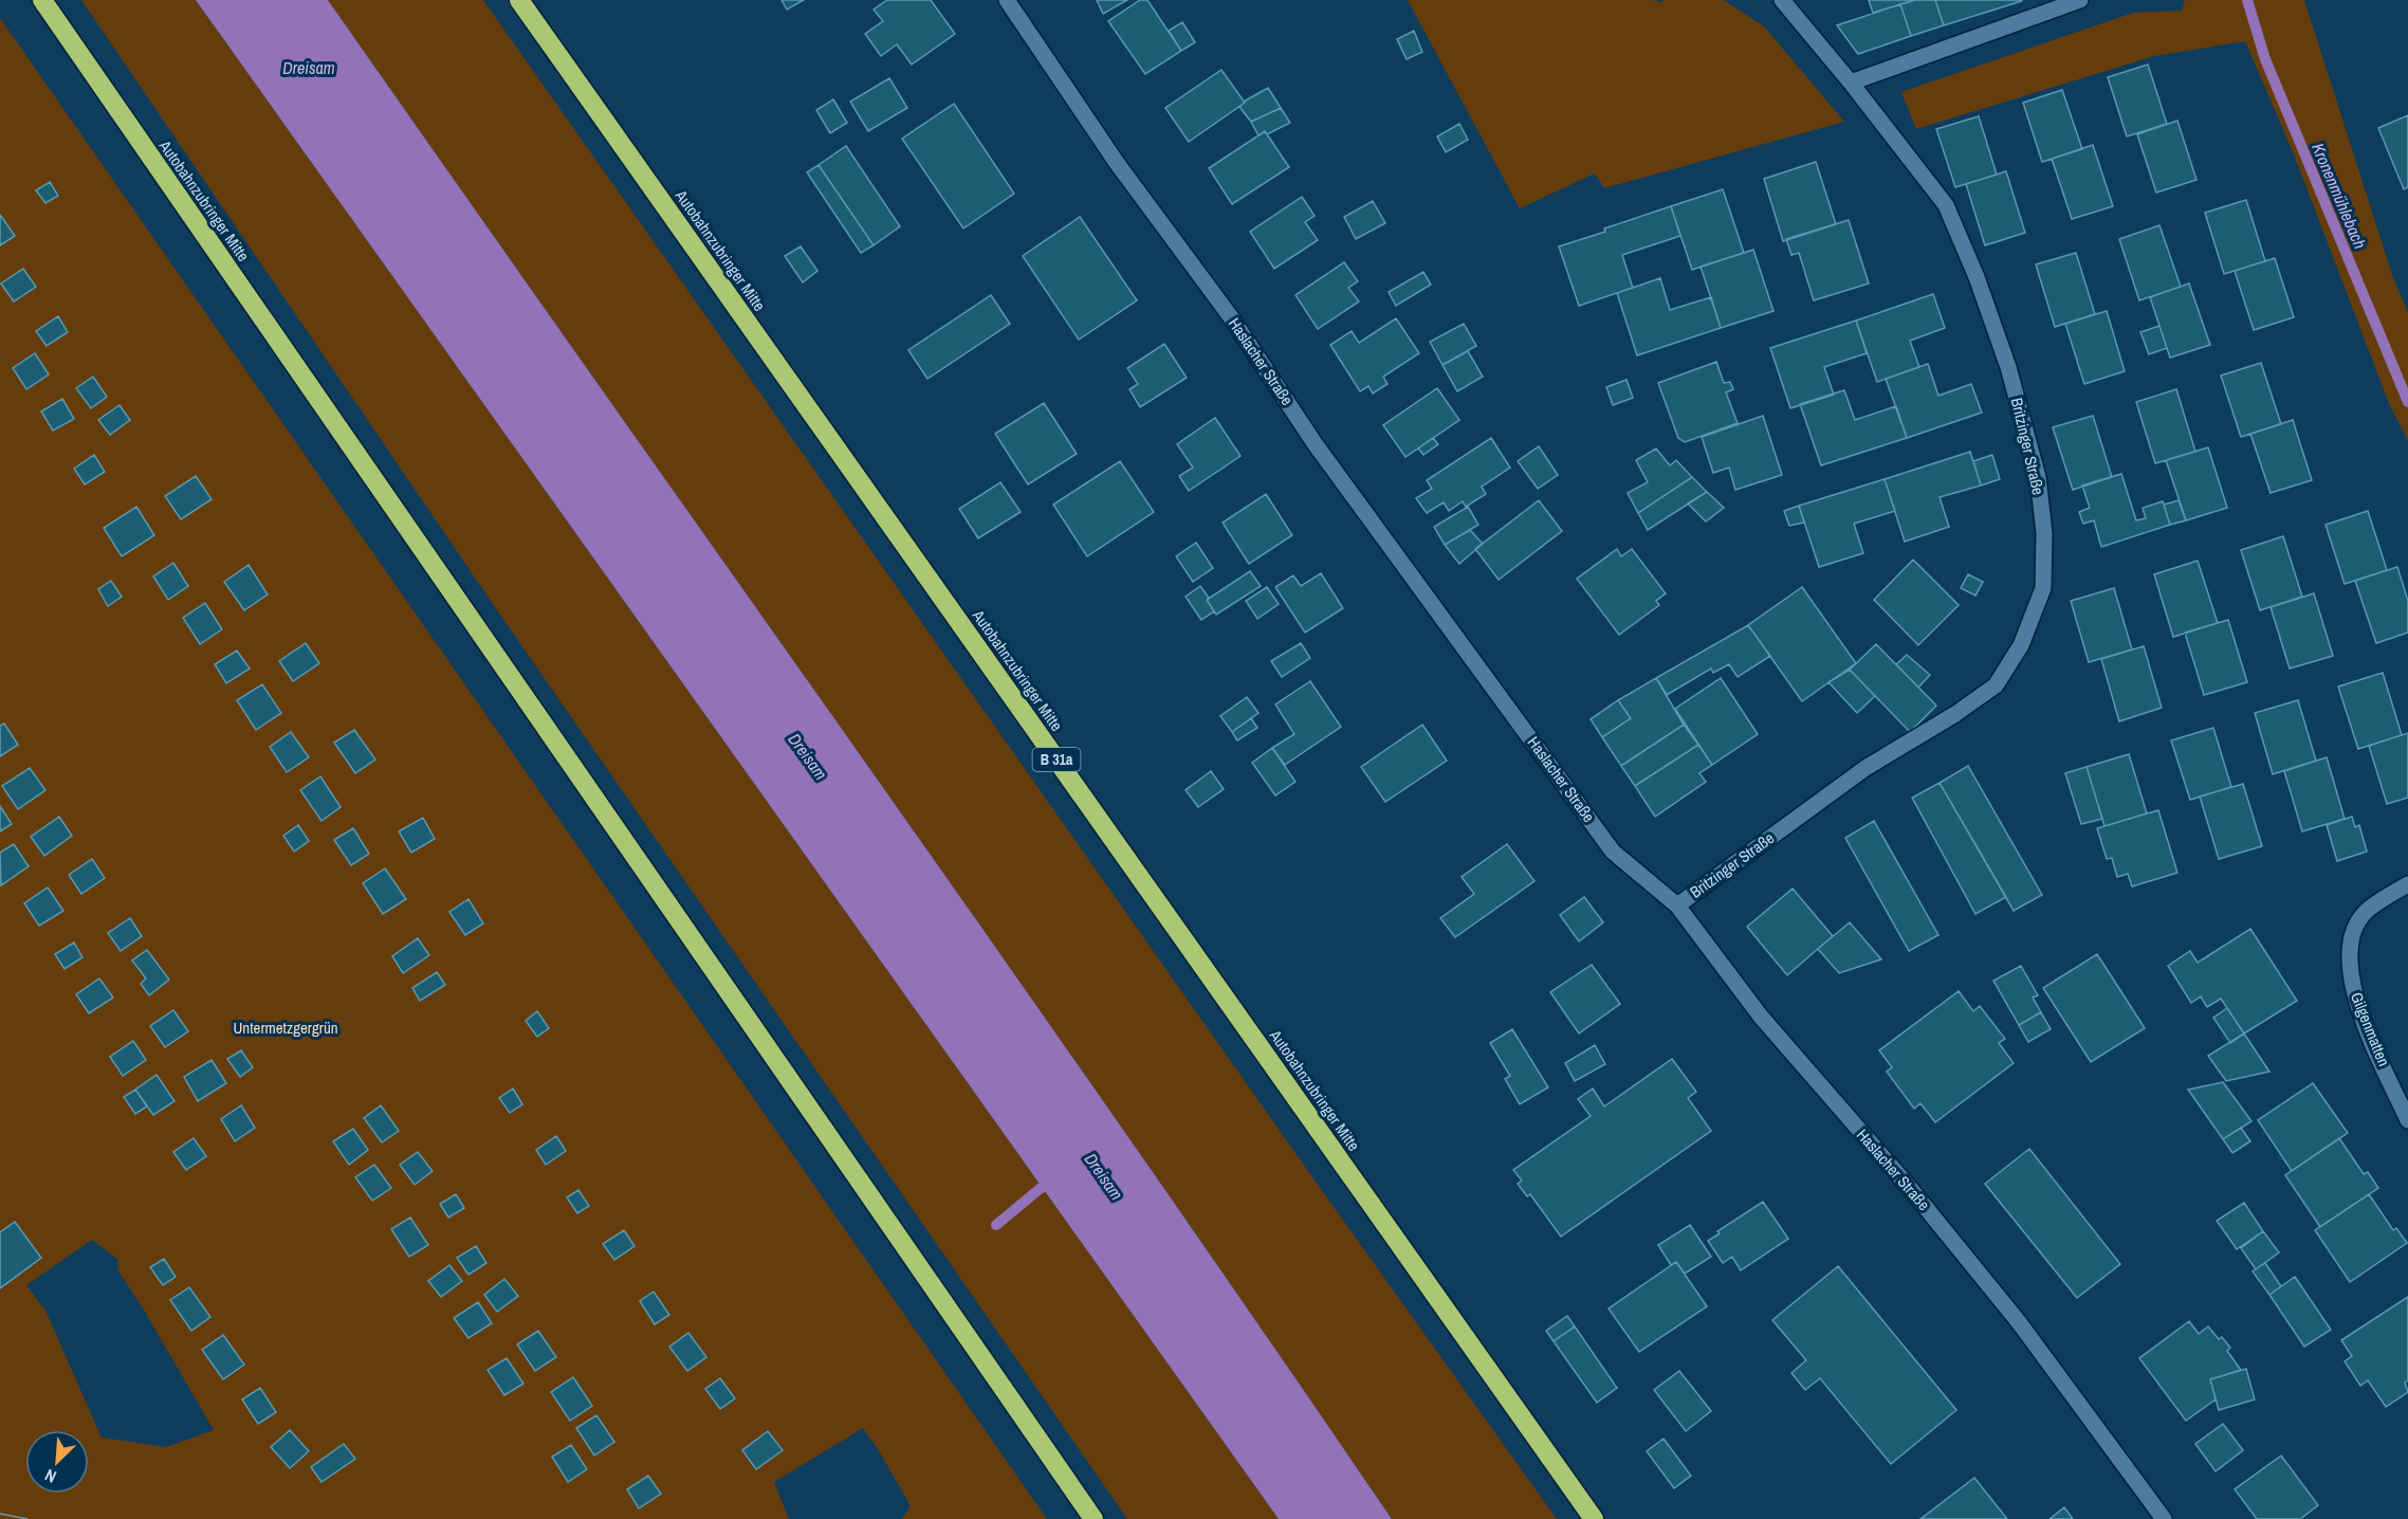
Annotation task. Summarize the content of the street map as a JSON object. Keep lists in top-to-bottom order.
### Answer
{
  "streets": {
    "highway": ["Autobahnzubringer Mitte", "B 31a"],
    "street": ["Haslacher Straße", "Britzinger Straße", "Gilgenmatten"]
  },
  "crossings": [
    ["Haslacher Straße", "Britzinger Straße"]
  ],
  "water": ["Dreisam", "Kronenmühlebach"],
  "parks": ["Untermetzgergrün"],
  "north": "bottom left"
}
